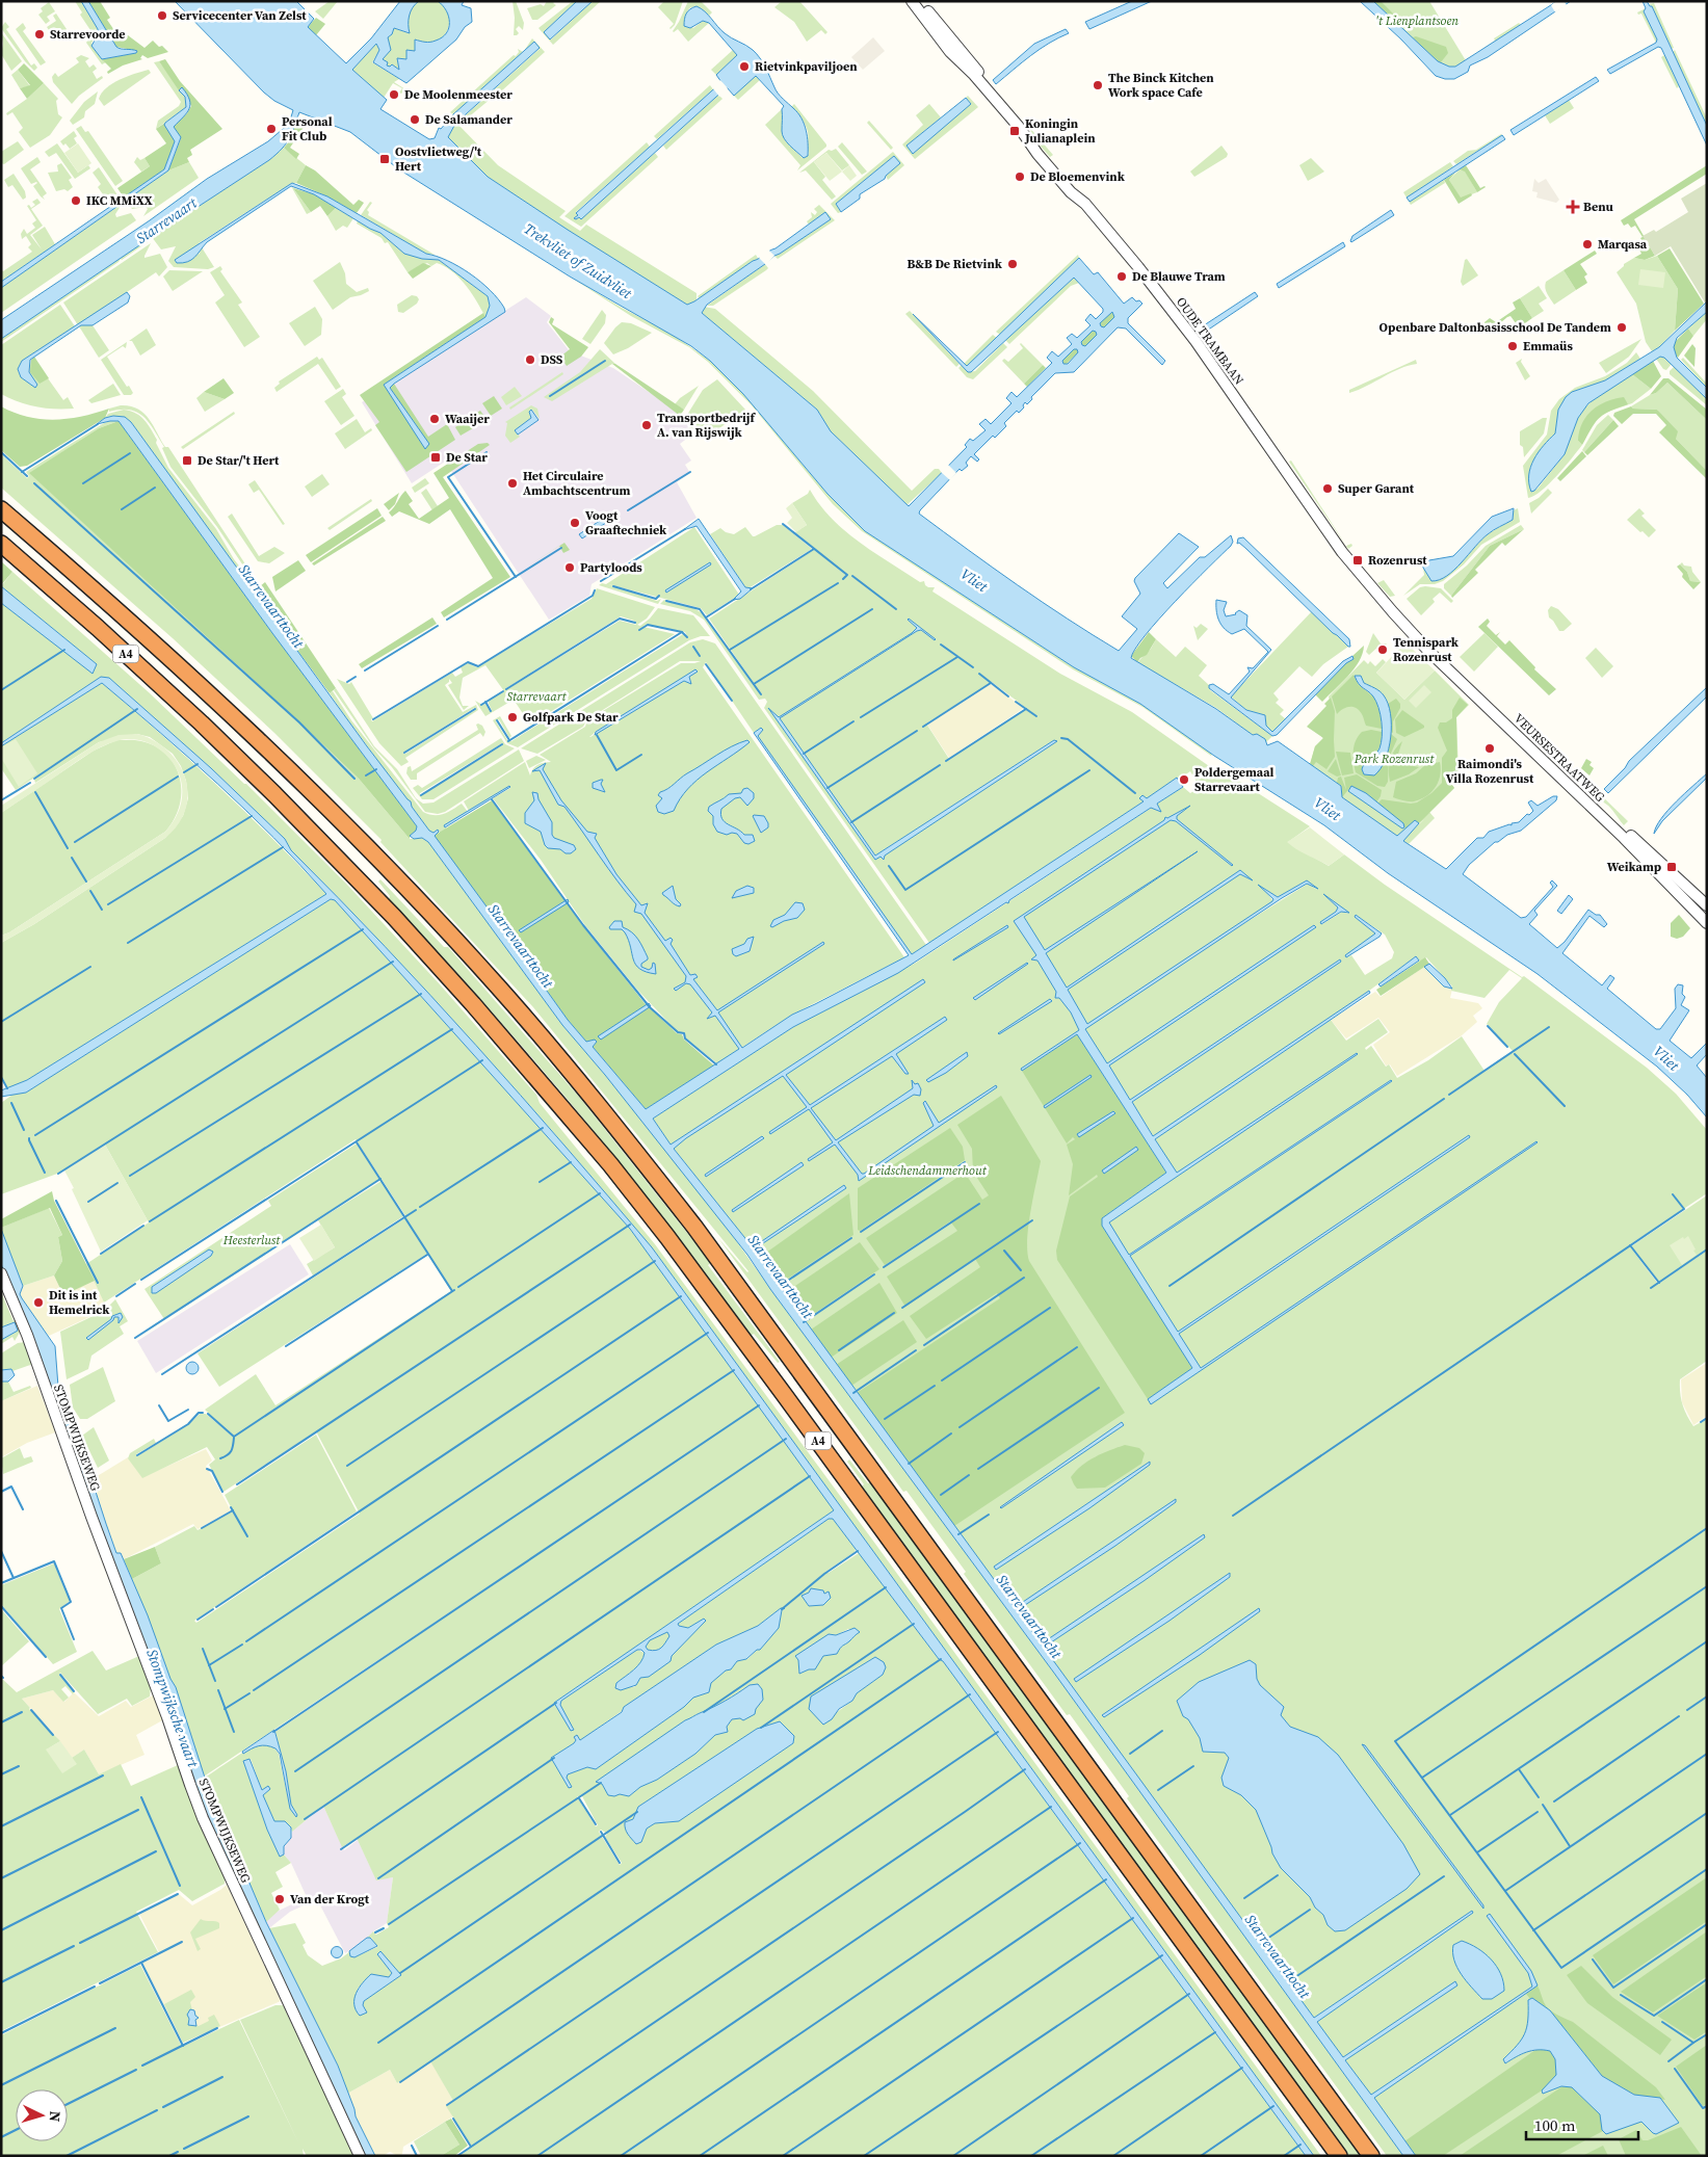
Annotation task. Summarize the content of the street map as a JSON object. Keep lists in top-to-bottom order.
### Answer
{
  "streets": {
    "highway": ["A4"],
    "street": ["OUDE TRAMBAAN", "VEURSESTRAATWEG", "STOMPWIJKSEWEG"]
  },
  "crossings": [
    ["OUDE TRAMBAAN", "VEURSESTRAATWEG"]
  ],
  "water": [
    "Starrevaart",
    "Trekvliet of Zuidvliet",
    "Vliet",
    "Starrevaarttocht",
    "Stompwijksche vaart"
  ],
  "parks": [
    "'t Lienplantsoen",
    "Starrevaart",
    "Park Rozenrust",
    "Leidschendammerhout",
    "Heesterlust"
  ],
  "places": {
    "other": [
      "Servicecenter Van Zelst",
      "Starrevoorde",
      "Rietvinkpaviljoen",
      "The Binck Kitchen Work space Cafe",
      "De Moolenmeester",
      "De Salamander",
      "Personal Fit Club",
      "De Bloemenvink",
      "IKC MMiXX",
      "Marqasa",
      "B&B De Rietvink",
      "De Blauwe Tram",
      "Openbare Daltonbasisschool De Tandem",
      "Emmaüs",
      "DSS",
      "Waaijer",
      "Transportbedrijf A. van Rijswijk",
      "Het Circulaire Ambachtscentrum",
      "Super Garant",
      "Voogt Graaftechniek",
      "Partyloods",
      "Tennispark Rozenrust",
      "Golfpark De Star",
      "Raimondi's Villa Rozenrust",
      "Poldergemaal Starrevaart",
      "Dit is int Hemelrick",
      "Van der Krogt"
    ],
    "transit": [
      "Koningin Julianaplein",
      "Oostvlietweg/'t Hert",
      "De Star",
      "De Star/'t Hert",
      "Rozenrust",
      "Weikamp"
    ],
    "health": ["Benu"]
  },
  "scale_bar": "100 m",
  "north": "right"
}
